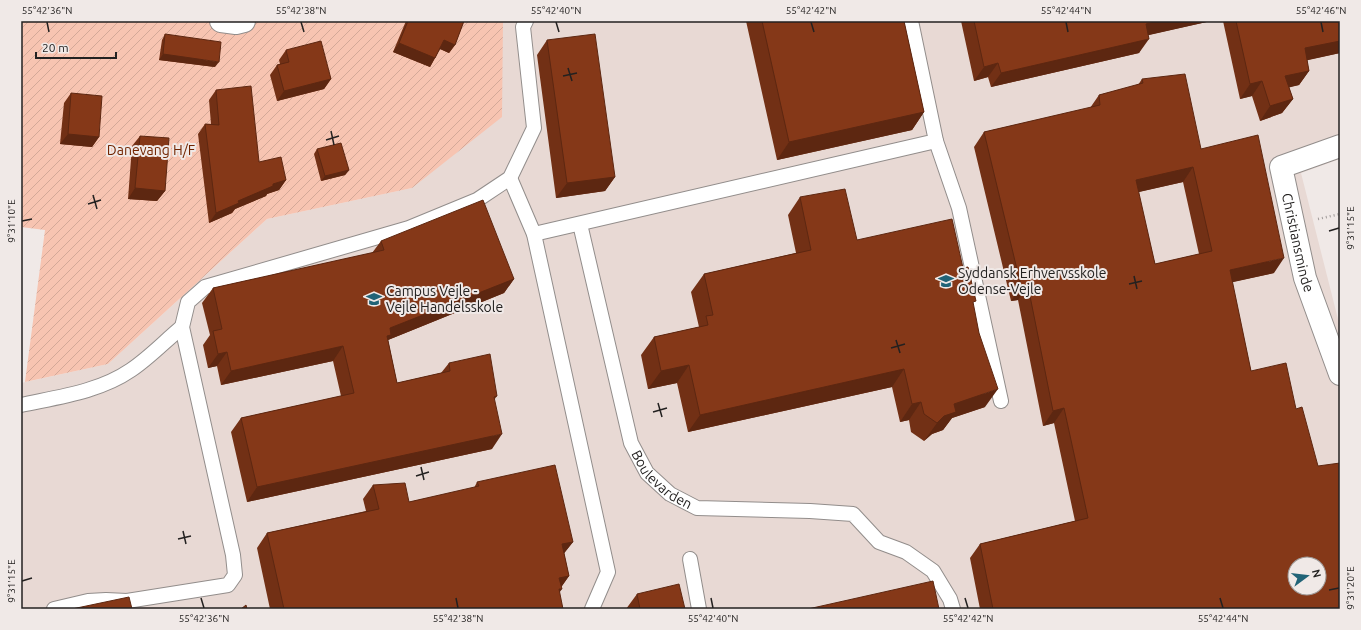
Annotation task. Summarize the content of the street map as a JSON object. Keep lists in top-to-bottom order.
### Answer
{
  "streets": {
    "street": ["Christiansminde"],
    "lane": ["Boulevarden"]
  },
  "parks": ["Danevang H/F"],
  "places": {
    "school or university": ["Syddansk Erhvervsskole Odense-Vejle", "Campus Vejle - Vejle Handelsskole"]
  },
  "scale_bar": "20 m",
  "north": "right",
  "coordinates": [
    "55°42'36\"N",
    "55°42'38\"N",
    "55°42'40\"N",
    "55°42'42\"N",
    "55°42'44\"N",
    "55°42'46\"N",
    "9°31'10\"E",
    "9°31'15\"E",
    "9°31'20\"E"
  ]
}
